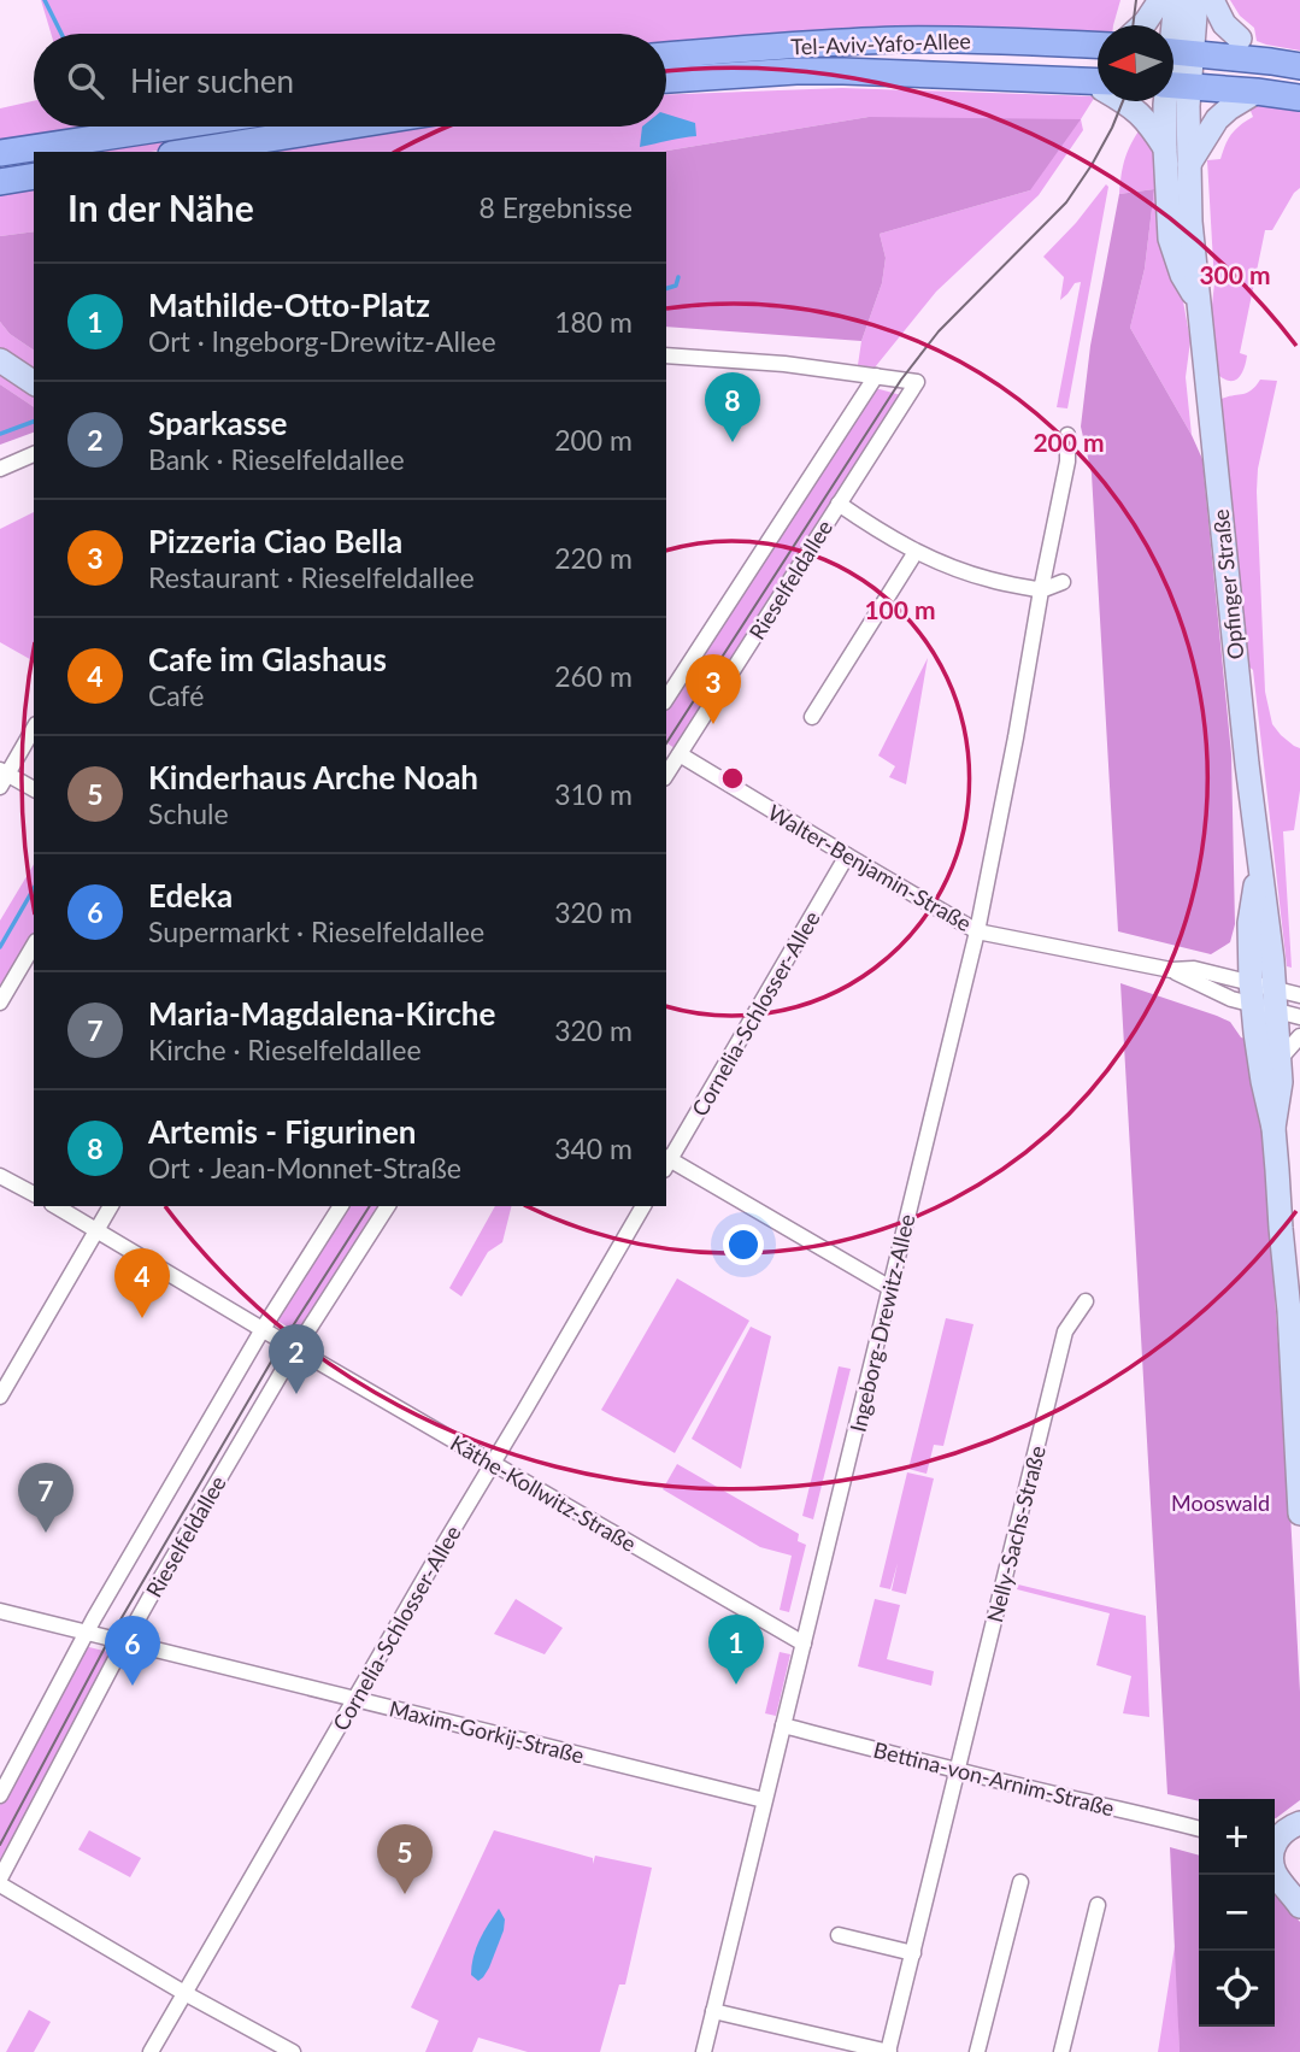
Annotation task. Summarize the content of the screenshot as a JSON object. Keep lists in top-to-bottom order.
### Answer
{
  "streets": {
    "main road": ["Tel-Aviv-Yafo-Allee", "Opfinger Straße"],
    "street": [
      "Rieselfeldallee",
      "Walter-Benjamin-Straße",
      "Cornelia-Schlosser-Allee",
      "Ingeborg-Drewitz-Allee",
      "Käthe-Kollwitz-Straße",
      "Nelly-Sachs-Straße",
      "Maxim-Gorkij-Straße",
      "Bettina-von-Arnim-Straße"
    ]
  },
  "crossings": [
    ["Rieselfeldallee", "Walter-Benjamin-Straße"],
    ["Rieselfeldallee", "Käthe-Kollwitz-Straße"],
    ["Rieselfeldallee", "Maxim-Gorkij-Straße"],
    ["Opfinger Straße", "Walter-Benjamin-Straße"],
    ["Walter-Benjamin-Straße", "Cornelia-Schlosser-Allee"],
    ["Walter-Benjamin-Straße", "Ingeborg-Drewitz-Allee"],
    ["Cornelia-Schlosser-Allee", "Käthe-Kollwitz-Straße"],
    ["Cornelia-Schlosser-Allee", "Maxim-Gorkij-Straße"],
    ["Ingeborg-Drewitz-Allee", "Käthe-Kollwitz-Straße"],
    ["Ingeborg-Drewitz-Allee", "Maxim-Gorkij-Straße"],
    ["Ingeborg-Drewitz-Allee", "Bettina-von-Arnim-Straße"],
    ["Nelly-Sachs-Straße", "Bettina-von-Arnim-Straße"]
  ],
  "parks": ["Mooswald"],
  "north": "left",
  "page": {
    "search": "Hier suchen",
    "heading": ["In der Nähe", "8 Ergebnisse"],
    "list": [
      {
        "mark": "1",
        "name": "Mathilde-Otto-Platz",
        "note": "Ort · Ingeborg-Drewitz-Allee",
        "value": "180 m"
      },
      {
        "mark": "2",
        "name": "Sparkasse",
        "note": "Bank · Rieselfeldallee",
        "value": "200 m"
      },
      {
        "mark": "3",
        "name": "Pizzeria Ciao Bella",
        "note": "Restaurant · Rieselfeldallee",
        "value": "220 m"
      },
      {
        "mark": "4",
        "name": "Cafe im Glashaus",
        "note": "Café",
        "value": "260 m"
      },
      {
        "mark": "5",
        "name": "Kinderhaus Arche Noah",
        "note": "Schule",
        "value": "310 m"
      },
      {
        "mark": "6",
        "name": "Edeka",
        "note": "Supermarkt · Rieselfeldallee",
        "value": "320 m"
      },
      {
        "mark": "7",
        "name": "Maria-Magdalena-Kirche",
        "note": "Kirche · Rieselfeldallee",
        "value": "320 m"
      },
      {
        "mark": "8",
        "name": "Artemis - Figurinen",
        "note": "Ort · Jean-Monnet-Straße",
        "value": "340 m"
      }
    ],
    "pins": [
      "8",
      "3",
      "4",
      "2",
      "7",
      "1",
      "6",
      "5"
    ],
    "map_buttons": ["+", "−"]
  },
  "rings": ["300 m", "200 m", "100 m"]
}
